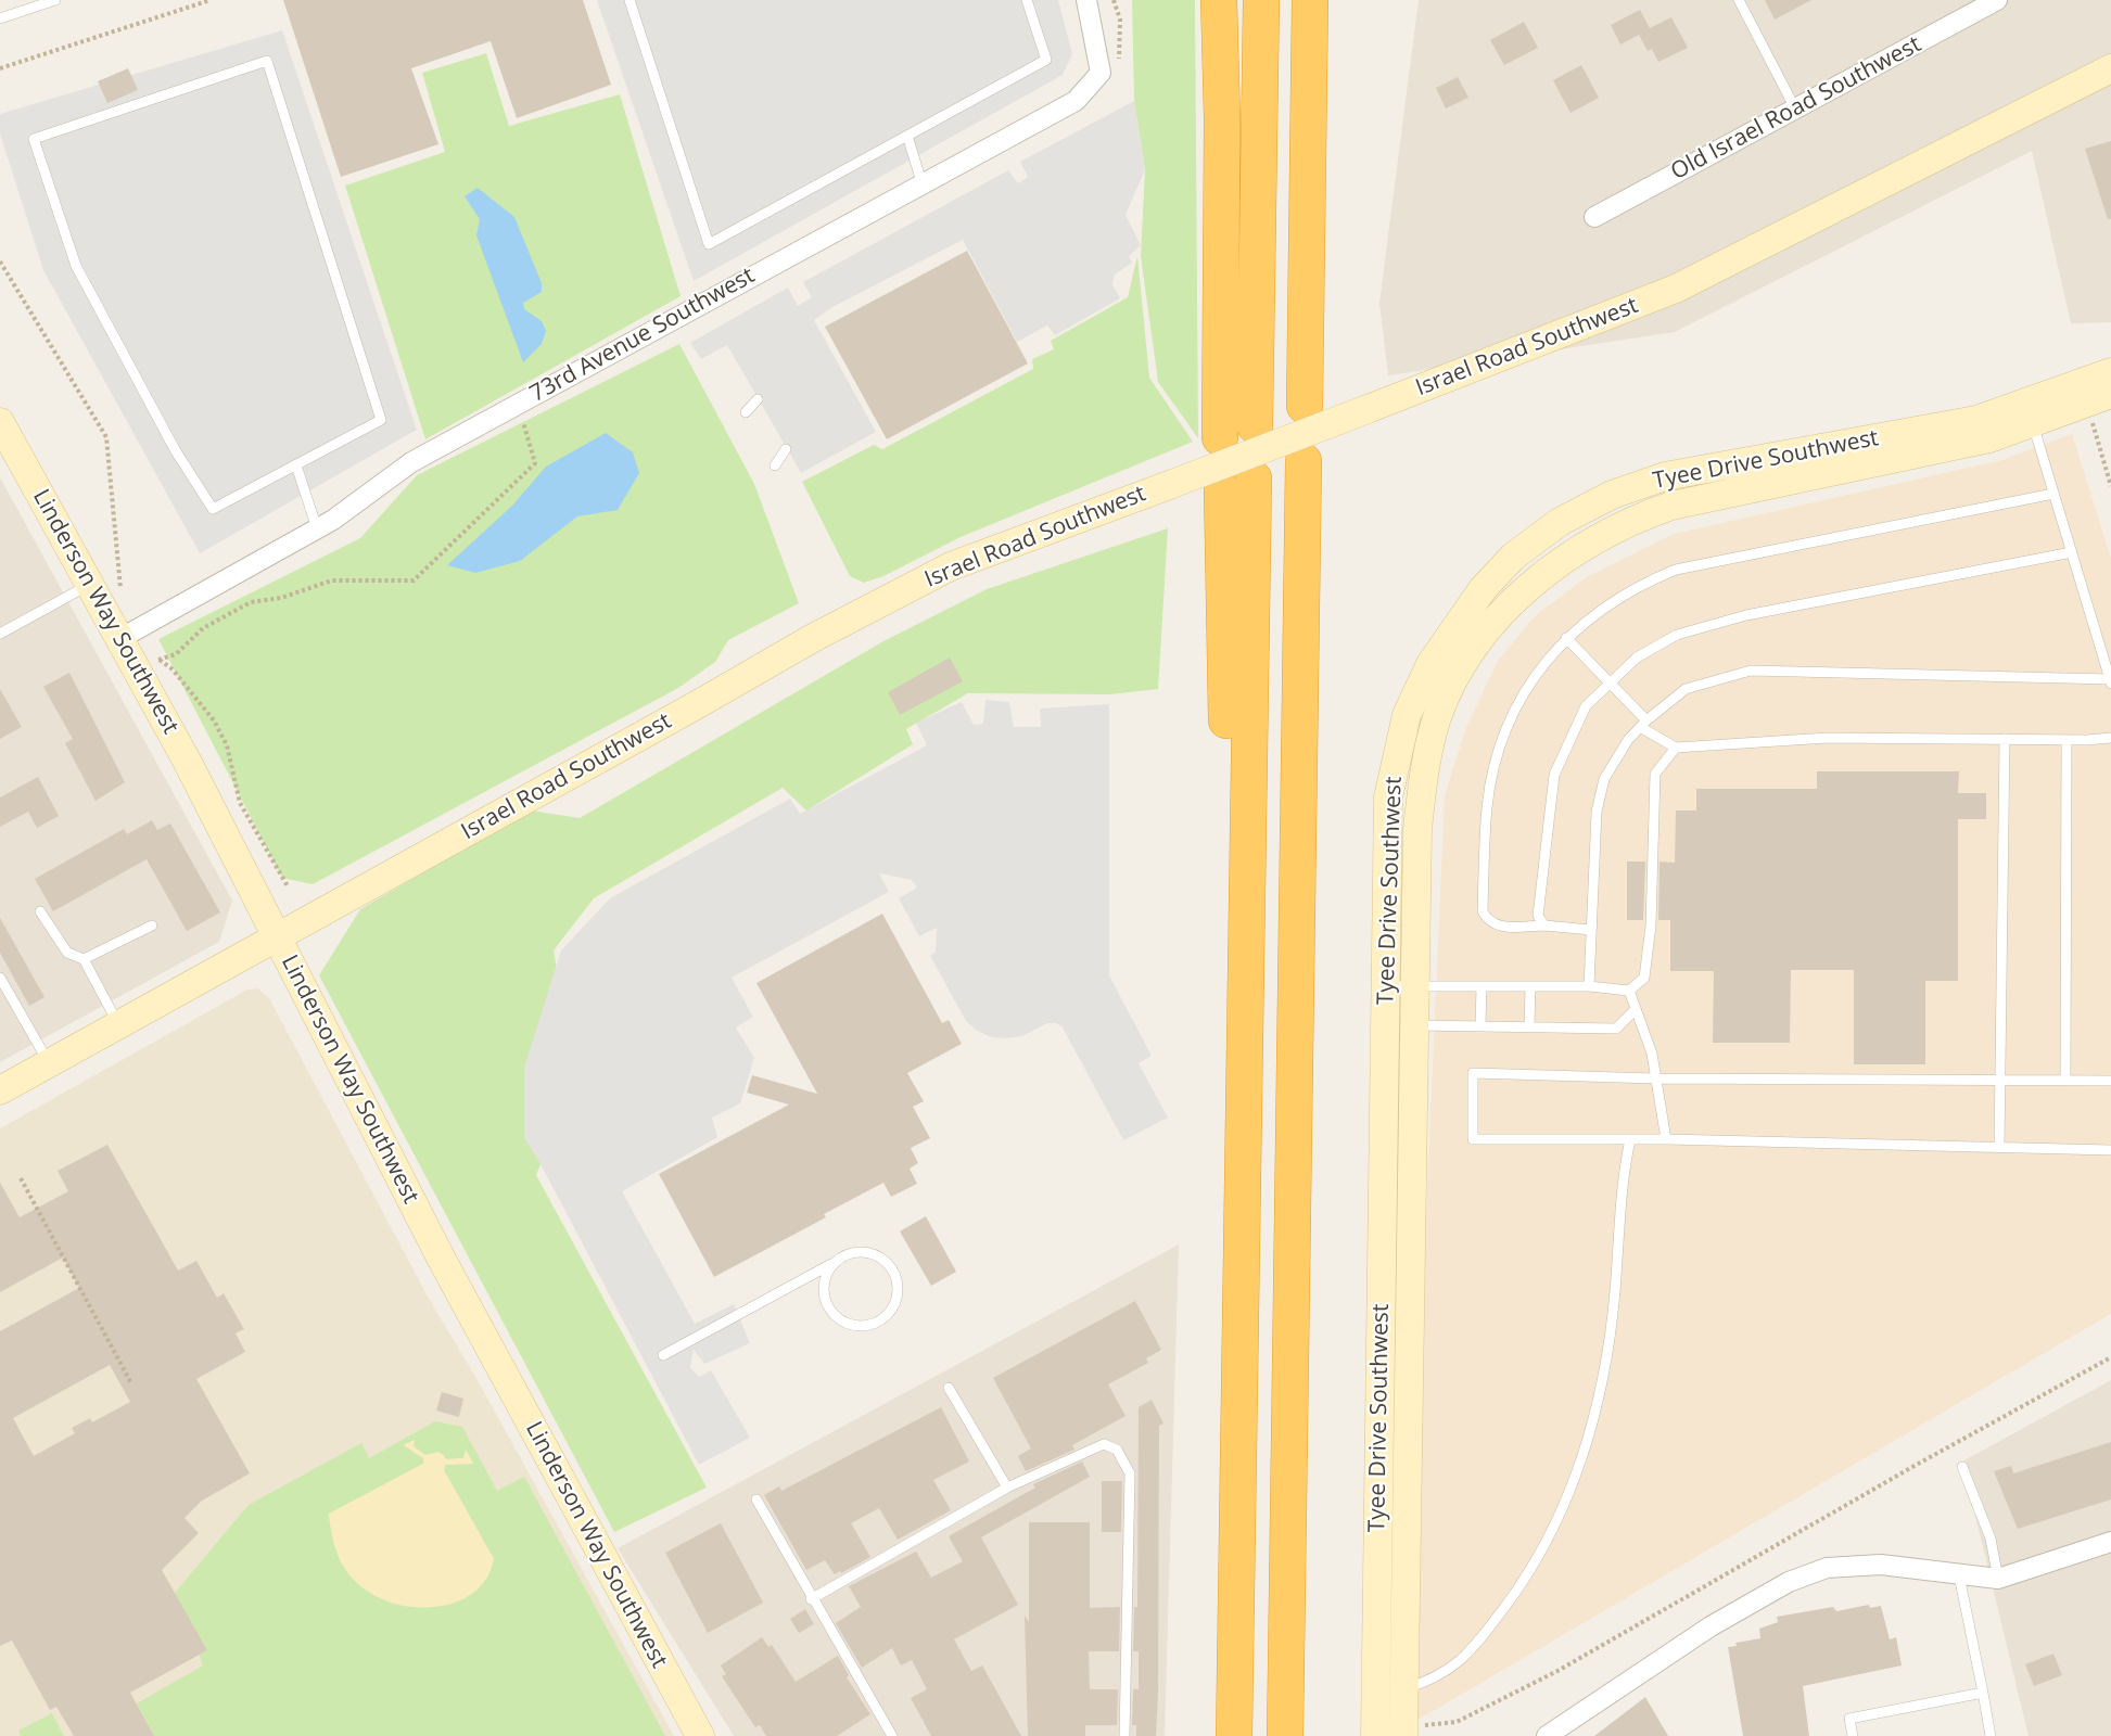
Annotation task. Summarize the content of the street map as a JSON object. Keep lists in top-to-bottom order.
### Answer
{
  "streets": {
    "street": [
      "Old Israel Road Southwest",
      "73rd Avenue Southwest",
      "Israel Road Southwest",
      "Tyee Drive Southwest",
      "Linderson Way Southwest"
    ]
  },
  "crossings": [
    ["73rd Avenue Southwest", "Linderson Way Southwest"],
    ["Israel Road Southwest", "Linderson Way Southwest"]
  ]
}
